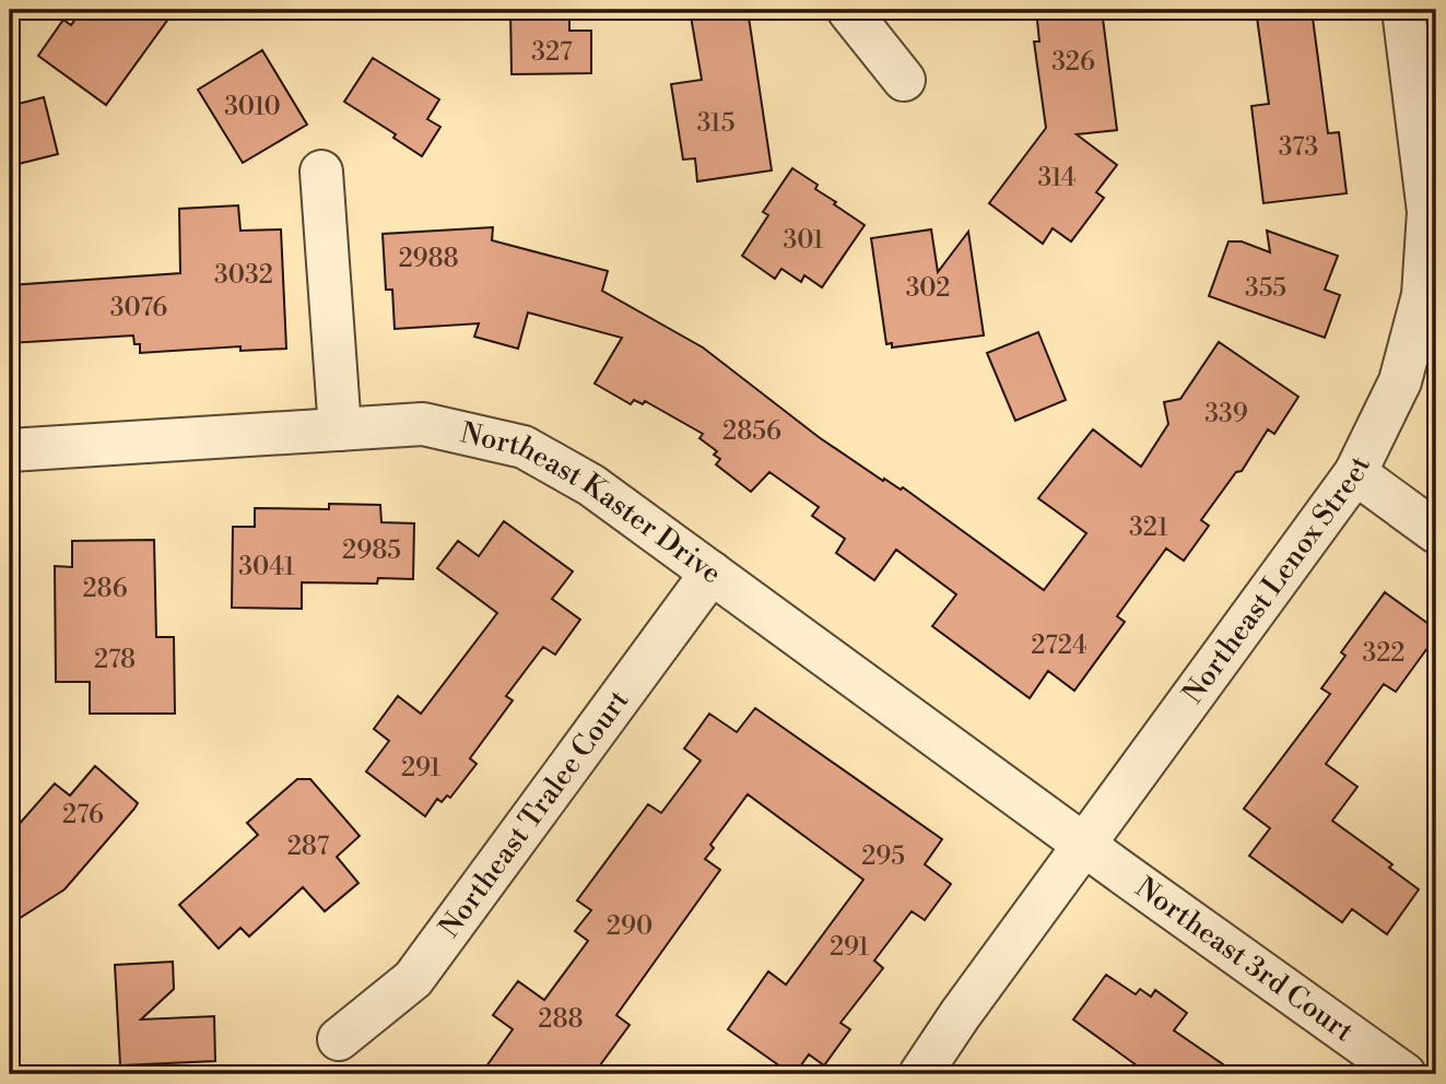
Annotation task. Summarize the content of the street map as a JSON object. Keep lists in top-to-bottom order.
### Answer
{
  "streets": {
    "street": [
      "Northeast Kaster Drive",
      "Northeast Lenox Street",
      "Northeast Tralee Court",
      "Northeast 3rd Court"
    ]
  },
  "crossings": [
    ["Northeast Kaster Drive", "Northeast Lenox Street"],
    ["Northeast Kaster Drive", "Northeast Tralee Court"],
    ["Northeast Kaster Drive", "Northeast 3rd Court"],
    ["Northeast Lenox Street", "Northeast 3rd Court"]
  ],
  "house_numbers": [
    "327",
    "326",
    "3010",
    "315",
    "373",
    "314",
    "301",
    "2988",
    "3032",
    "302",
    "355",
    "3076",
    "339",
    "2856",
    "321",
    "2985",
    "3041",
    "286",
    "2724",
    "322",
    "278",
    "291",
    "276",
    "287",
    "295",
    "290",
    "291",
    "288"
  ]
}
